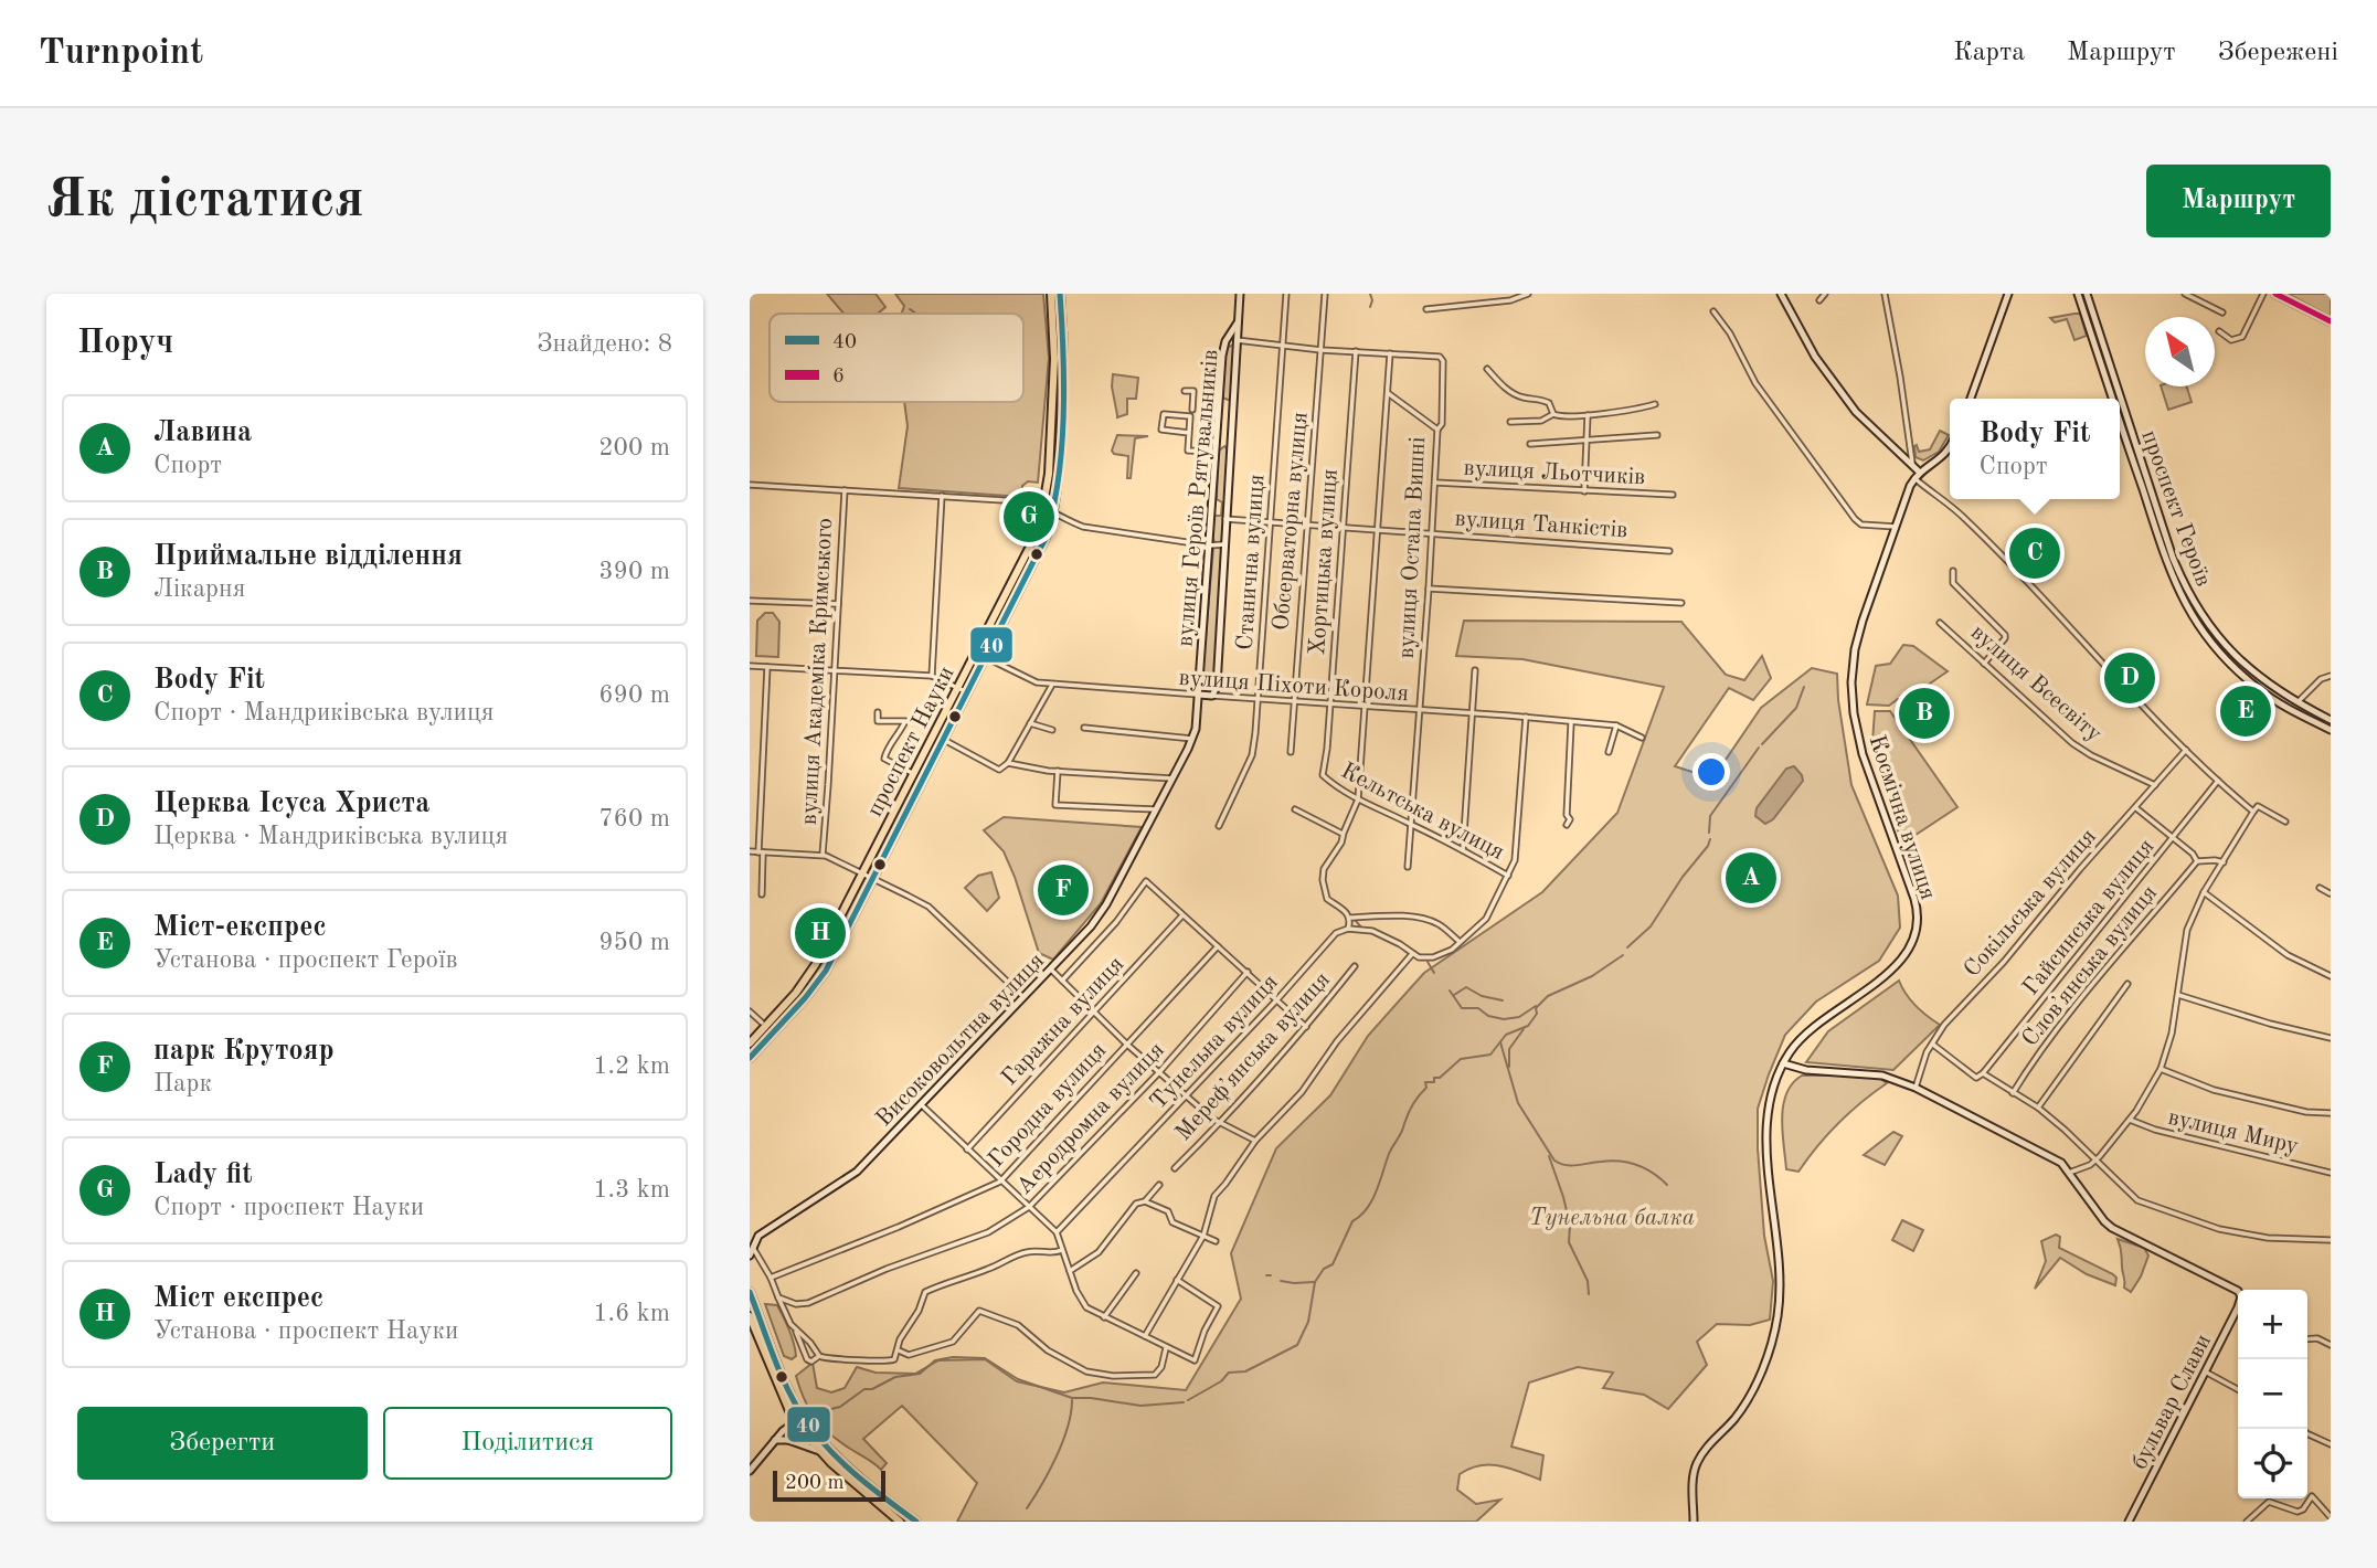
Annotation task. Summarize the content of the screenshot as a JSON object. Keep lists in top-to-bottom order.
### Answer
{
  "streets": {
    "main road": [
      "вулиця Героїв Рятувальників",
      "проспект Героїв",
      "вулиця Піхоти Короля",
      "проспект Науки",
      "Космічна вулиця",
      "Високовольтна вулиця",
      "бульвар Слави"
    ],
    "street": [
      "вулиця Льотчиків",
      "Обсерваторна вулиця",
      "вулиця Танкістів",
      "вулиця Остапа Вишні",
      "Станична вулиця",
      "Хортицька вулиця",
      "вулиця Академіка Кримського",
      "вулиця Всесвіту",
      "Кельтська вулиця",
      "Сокільська вулиця",
      "Гайсинська вулиця",
      "Словʼянська вулиця",
      "Гаражна вулиця",
      "Тунельна вулиця",
      "Мерефʼянська вулиця",
      "Городна вулиця",
      "Аеродромна вулиця",
      "вулиця Миру"
    ]
  },
  "crossings": [
    ["вулиця Льотчиків", "вулиця Остапа Вишні"],
    ["вулиця Героїв Рятувальників", "вулиця Танкістів"],
    ["вулиця Героїв Рятувальників", "вулиця Піхоти Короля"],
    ["вулиця Героїв Рятувальників", "Високовольтна вулиця"],
    ["Обсерваторна вулиця", "вулиця Танкістів"],
    ["Обсерваторна вулиця", "вулиця Піхоти Короля"],
    ["вулиця Танкістів", "вулиця Остапа Вишні"],
    ["вулиця Танкістів", "Станична вулиця"],
    ["вулиця Танкістів", "Хортицька вулиця"],
    ["вулиця Остапа Вишні", "вулиця Піхоти Короля"],
    ["вулиця Остапа Вишні", "Кельтська вулиця"],
    ["Станична вулиця", "вулиця Піхоти Короля"],
    ["Хортицька вулиця", "вулиця Піхоти Короля"],
    ["Хортицька вулиця", "Кельтська вулиця"],
    ["вулиця Всесвіту", "Сокільська вулиця"],
    ["вулиця Піхоти Короля", "проспект Науки"],
    ["Гаражна вулиця", "Високовольтна вулиця"]
  ],
  "parks": ["Тунельна балка"],
  "lines": ["transit line 40", "transit line 6"],
  "legend": ["40", "6"],
  "scale_bar": "200 m",
  "north": "top left",
  "page": {
    "header": "Turnpoint",
    "nav": ["Карта", "Маршрут", "Збережені"],
    "buttons": [
      "Маршрут",
      ["Зберегти", "Поділитися"]
    ],
    "title": "Як дістатися",
    "heading": ["Поруч", "Знайдено: 8"],
    "list": [
      {
        "mark": "A",
        "name": "Лавина",
        "note": "Спорт",
        "value": "200 m"
      },
      {
        "mark": "B",
        "name": "Приймальне відділення",
        "note": "Лікарня",
        "value": "390 m"
      },
      {
        "mark": "C",
        "name": "Body Fit",
        "note": "Спорт · Мандриківська вулиця",
        "value": "690 m"
      },
      {
        "mark": "D",
        "name": "Церква Ісуса Христа",
        "note": "Церква · Мандриківська вулиця",
        "value": "760 m"
      },
      {
        "mark": "E",
        "name": "Міст-експрес",
        "note": "Установа · проспект Героїв",
        "value": "950 m"
      },
      {
        "mark": "F",
        "name": "парк Крутояр",
        "note": "Парк",
        "value": "1.2 km"
      },
      {
        "mark": "G",
        "name": "Lady fit",
        "note": "Спорт · проспект Науки",
        "value": "1.3 km"
      },
      {
        "mark": "H",
        "name": "Міст експрес",
        "note": "Установа · проспект Науки",
        "value": "1.6 km"
      }
    ],
    "popup": ["Body Fit", "Спорт"],
    "pins": [
      "G",
      "C",
      "D",
      "E",
      "B",
      "A",
      "F",
      "H"
    ],
    "map_buttons": ["+", "−"],
    "scale": "200 m"
  }
}
